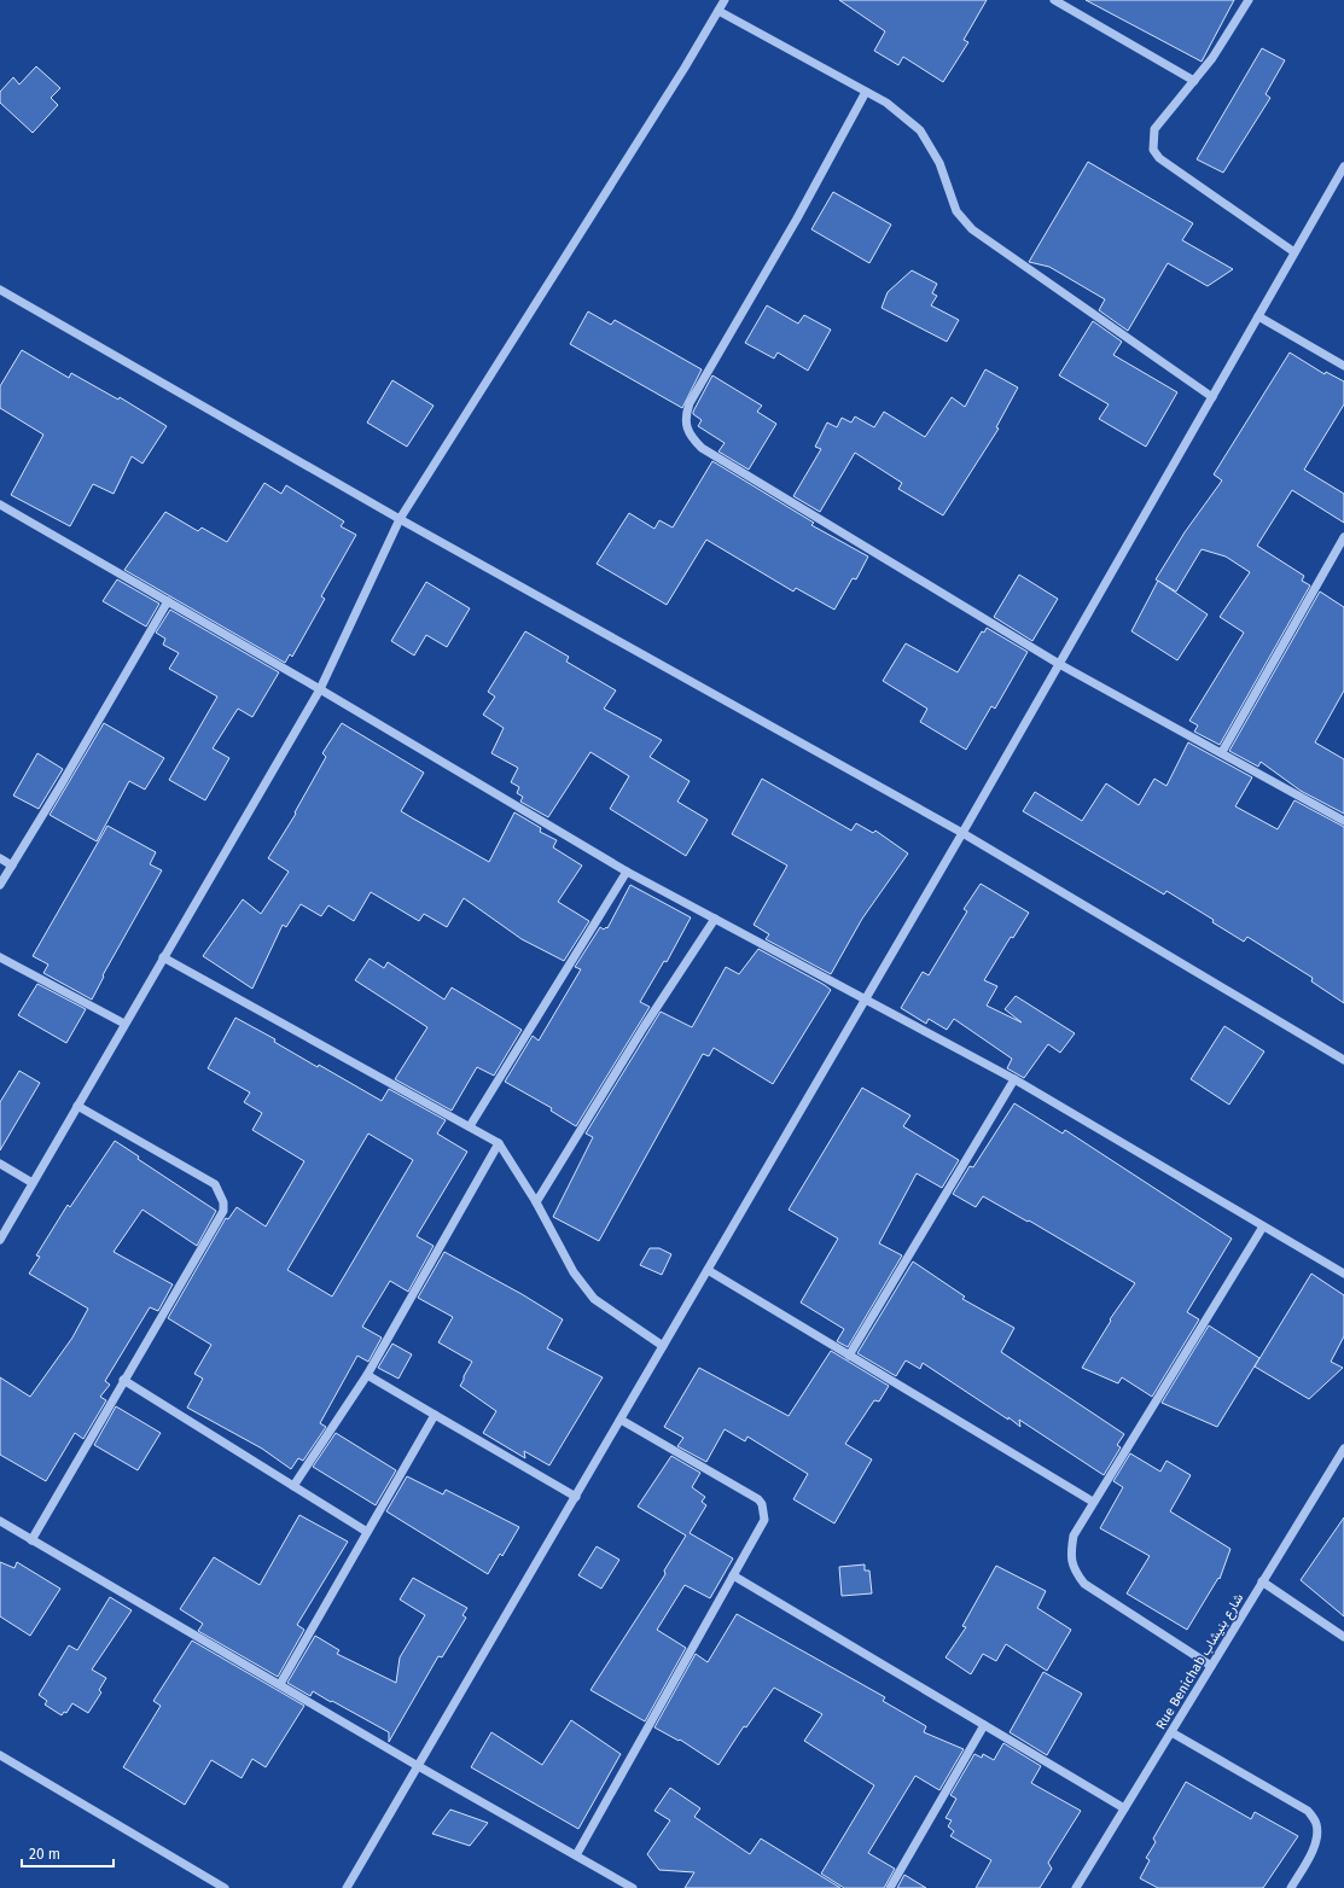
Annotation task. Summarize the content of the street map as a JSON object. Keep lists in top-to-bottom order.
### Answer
{
  "streets": {
    "street": ["Rue Benichab شارع بنيشاب"]
  },
  "scale_bar": "20 m"
}
